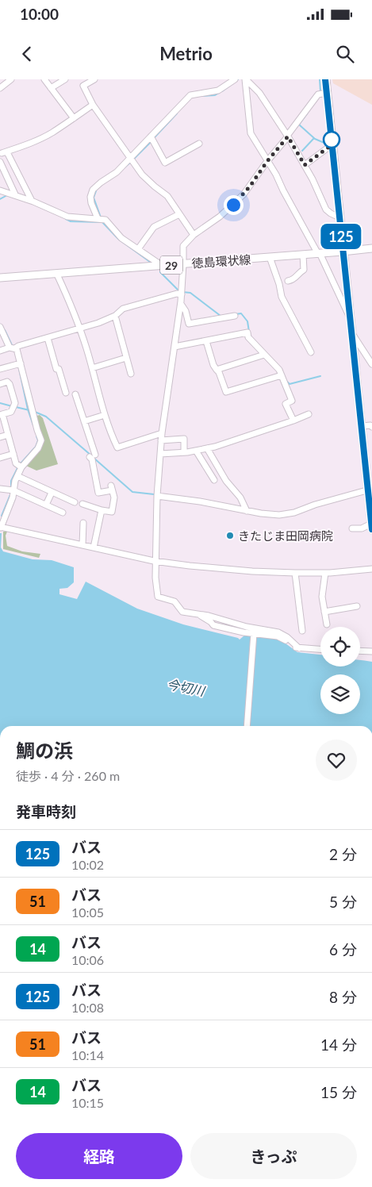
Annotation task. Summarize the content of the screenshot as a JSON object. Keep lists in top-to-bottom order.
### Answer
{
  "streets": {
    "main road": ["徳島環状線", "29"]
  },
  "water": ["今切川"],
  "places": ["きたじま田岡病院"],
  "lines": ["bus line 125"],
  "page": {
    "status": "10:00",
    "header": "Metrio",
    "on_map": "125",
    "heading": [
      ["鯛の浜", "徒歩 · 4 分 · 260 m"],
      "発車時刻"
    ],
    "list": [
      {
        "mark": "125",
        "name": "バス",
        "note": "10:02",
        "value": "2 分"
      },
      {
        "mark": "51",
        "name": "バス",
        "note": "10:05",
        "value": "5 分"
      },
      {
        "mark": "14",
        "name": "バス",
        "note": "10:06",
        "value": "6 分"
      },
      {
        "mark": "125",
        "name": "バス",
        "note": "10:08",
        "value": "8 分"
      },
      {
        "mark": "51",
        "name": "バス",
        "note": "10:14",
        "value": "14 分"
      },
      {
        "mark": "14",
        "name": "バス",
        "note": "10:15",
        "value": "15 分"
      }
    ],
    "buttons": ["経路", "きっぷ"]
  }
}
